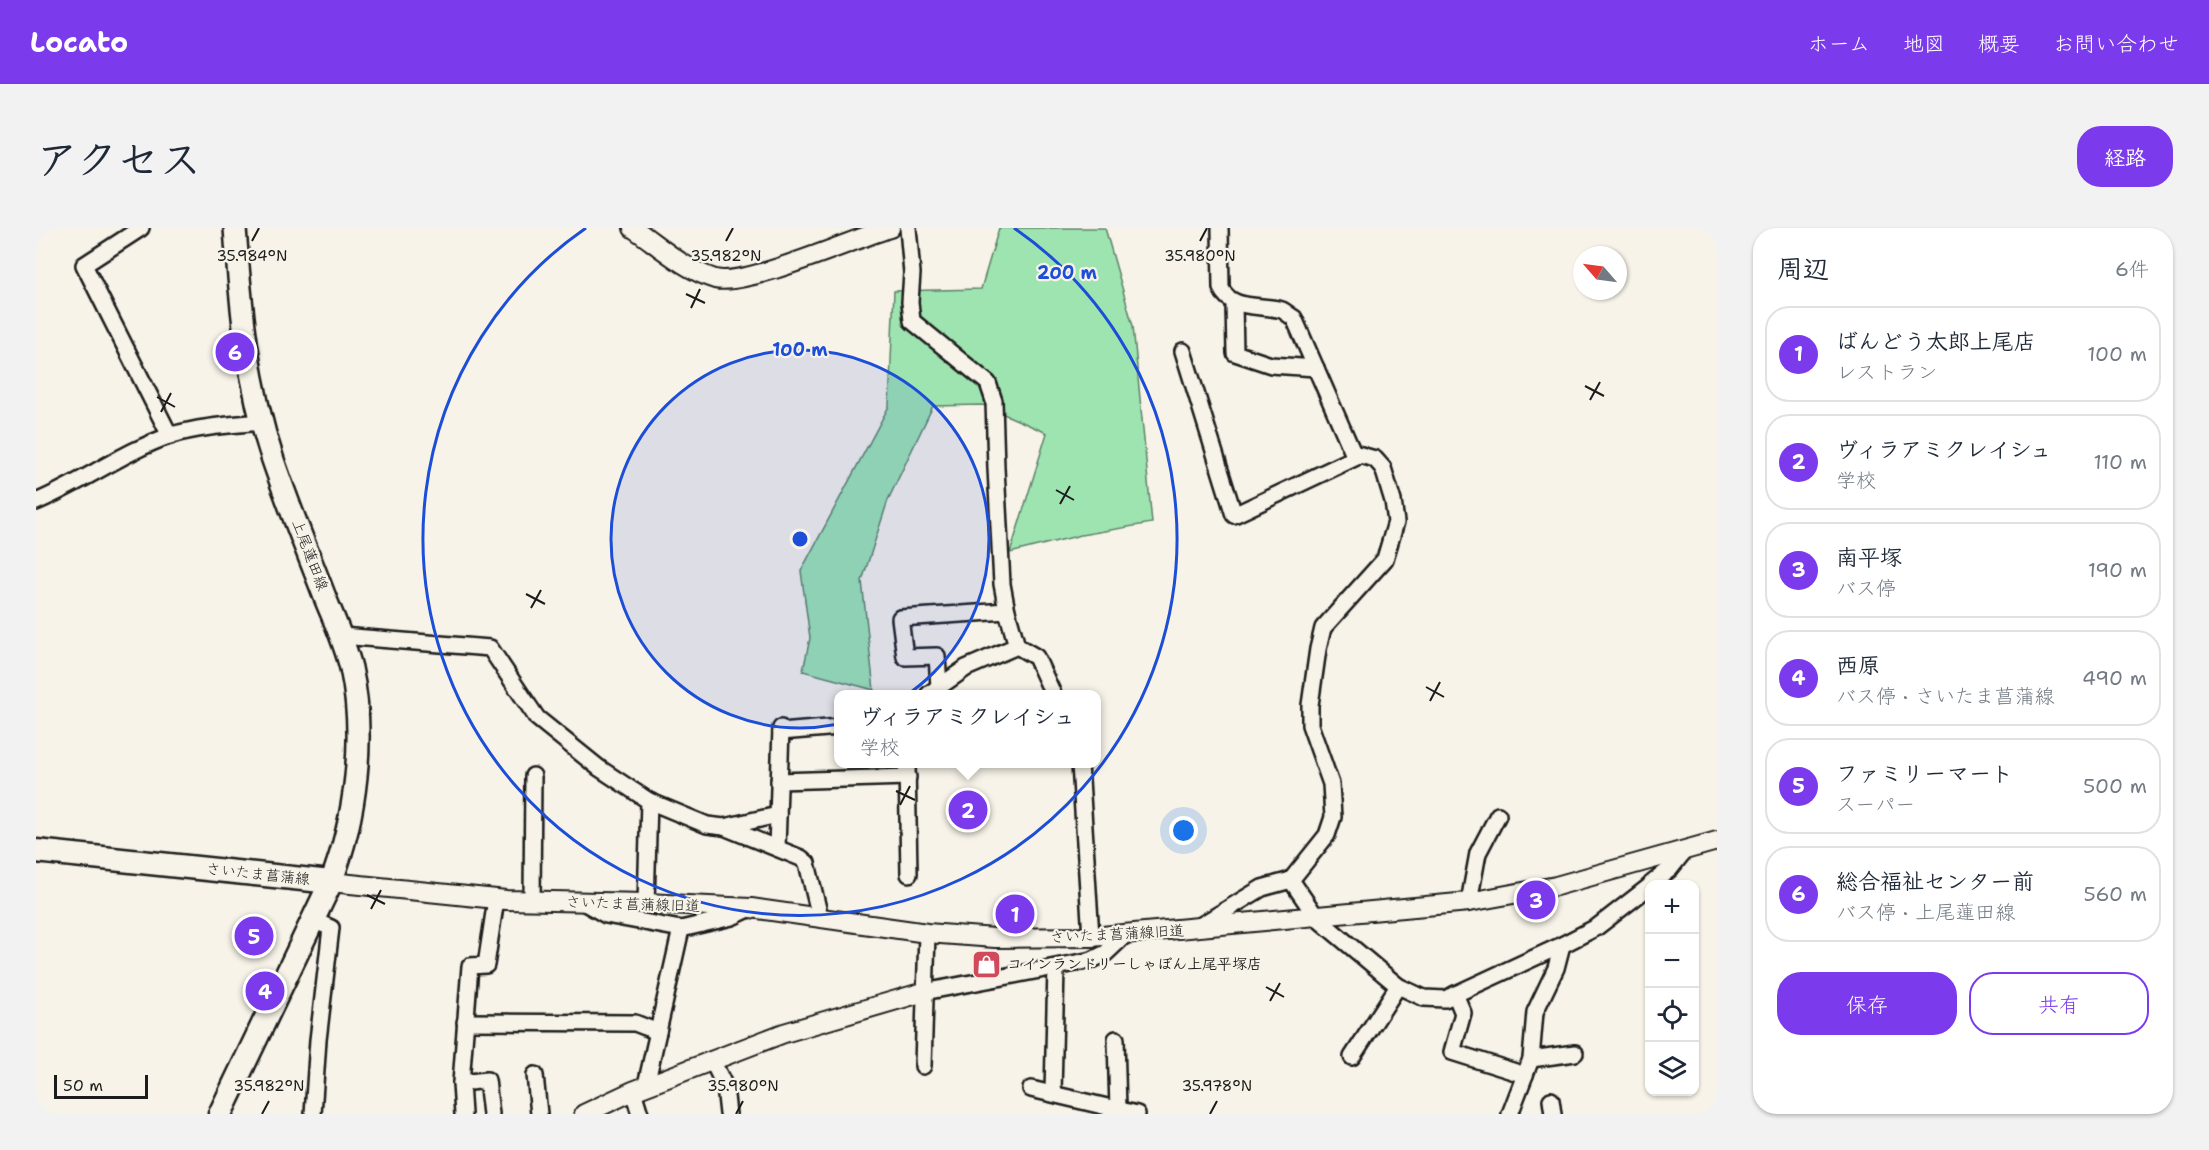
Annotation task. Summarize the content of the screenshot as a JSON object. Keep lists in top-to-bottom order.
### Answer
{
  "streets": {
    "main road": ["上尾蓮田線", "さいたま菖蒲線"],
    "street": ["さいたま菖蒲線旧道"]
  },
  "crossings": [
    ["上尾蓮田線", "さいたま菖蒲線"],
    ["上尾蓮田線", "さいたま菖蒲線旧道"],
    ["さいたま菖蒲線", "さいたま菖蒲線旧道"]
  ],
  "places": {
    "shop": ["コインランドリーしゃぼん上尾平塚店"]
  },
  "scale_bar": "50 m",
  "north": "top left",
  "page": {
    "header": "Locato",
    "nav": [
      "ホーム",
      "地図",
      "概要",
      "お問い合わせ"
    ],
    "title": "アクセス",
    "buttons": [
      "経路",
      ["保存", "共有"]
    ],
    "heading": ["周辺", "6件"],
    "list": [
      {
        "mark": "1",
        "name": "ばんどう太郎上尾店",
        "note": "レストラン",
        "value": "100 m"
      },
      {
        "mark": "2",
        "name": "ヴィラアミクレイシュ",
        "note": "学校",
        "value": "110 m"
      },
      {
        "mark": "3",
        "name": "南平塚",
        "note": "バス停",
        "value": "190 m"
      },
      {
        "mark": "4",
        "name": "西原",
        "note": "バス停 · さいたま菖蒲線",
        "value": "490 m"
      },
      {
        "mark": "5",
        "name": "ファミリーマート",
        "note": "スーパー",
        "value": "500 m"
      },
      {
        "mark": "6",
        "name": "総合福祉センター前",
        "note": "バス停 · 上尾蓮田線",
        "value": "560 m"
      }
    ],
    "pins": [
      "6",
      "2",
      "3",
      "1",
      "5",
      "4"
    ],
    "popup": ["ヴィラアミクレイシュ", "学校"],
    "map_buttons": ["+", "−"],
    "scale": "50 m"
  },
  "coordinates": [
    "35.984°N",
    "35.982°N",
    "35.980°N",
    "35.978°N"
  ],
  "rings": ["200 m", "100 m"]
}
